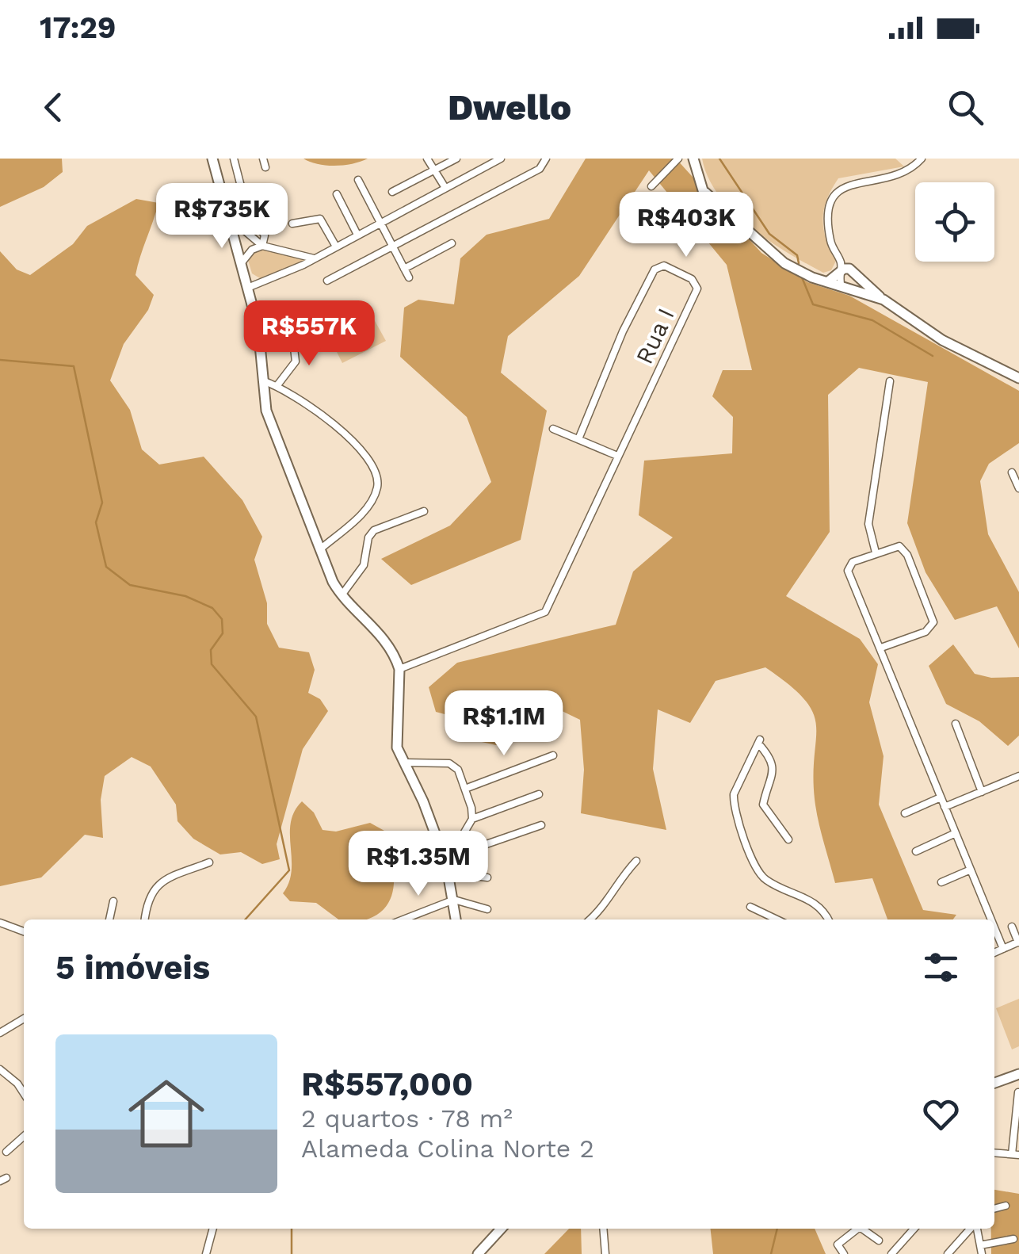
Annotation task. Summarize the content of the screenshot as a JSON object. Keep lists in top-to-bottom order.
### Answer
{
  "streets": {
    "street": ["Rua I"]
  },
  "page": {
    "status": "17:29",
    "header": "Dwello",
    "price": [
      "R$735K",
      "R$403K",
      "R$557K",
      "R$1.1M",
      "R$1.35M"
    ],
    "heading": "5 imóveis",
    "list": [
      {
        "name": "R$557,000",
        "note": "2 quartos · 78 m² · Alameda Colina Norte 2"
      }
    ]
  }
}
